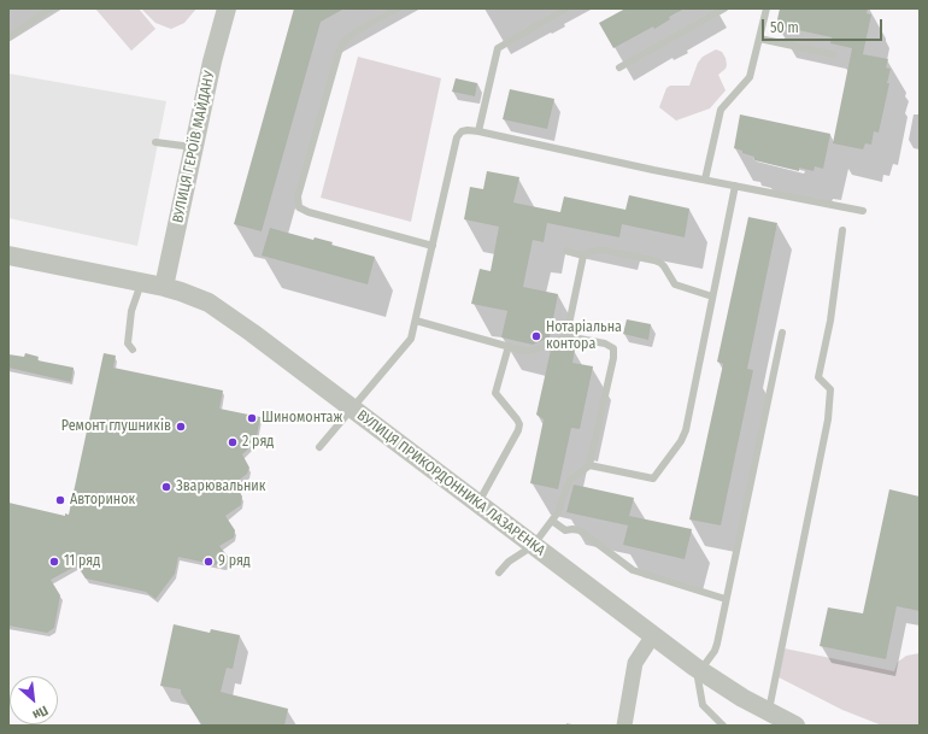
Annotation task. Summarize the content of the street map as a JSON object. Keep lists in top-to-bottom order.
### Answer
{
  "streets": {
    "street": ["ВУЛИЦЯ ГЕРОЇВ МАЙДАНУ", "ВУЛИЦЯ ПРИКОРДОННИКА ЛАЗАРЕНКА"]
  },
  "crossings": [
    ["ВУЛИЦЯ ГЕРОЇВ МАЙДАНУ", "ВУЛИЦЯ ПРИКОРДОННИКА ЛАЗАРЕНКА"]
  ],
  "places": [
    "Нотаріальна контора",
    "Шиномонтаж",
    "Ремонт глушників",
    "2 ряд",
    "Зварювальник",
    "Авторинок",
    "11 ряд",
    "9 ряд"
  ],
  "scale_bar": "50 m",
  "north": "bottom right"
}
